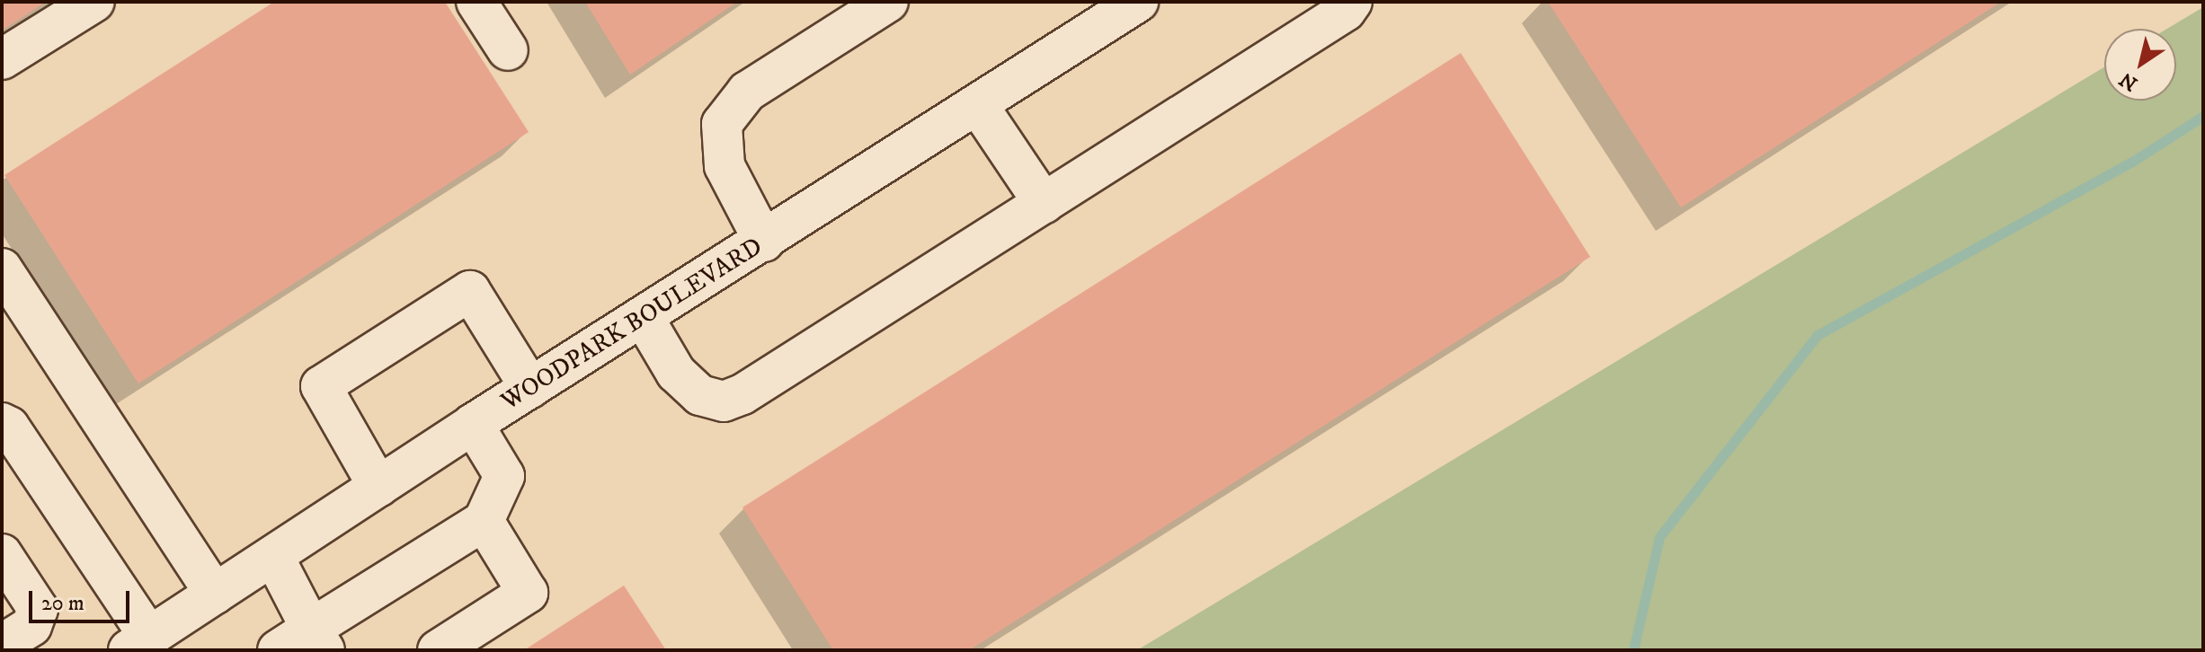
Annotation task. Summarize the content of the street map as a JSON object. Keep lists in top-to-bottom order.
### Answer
{
  "streets": {
    "street": ["WOODPARK BOULEVARD"]
  },
  "scale_bar": "20 m",
  "north": "bottom left"
}
